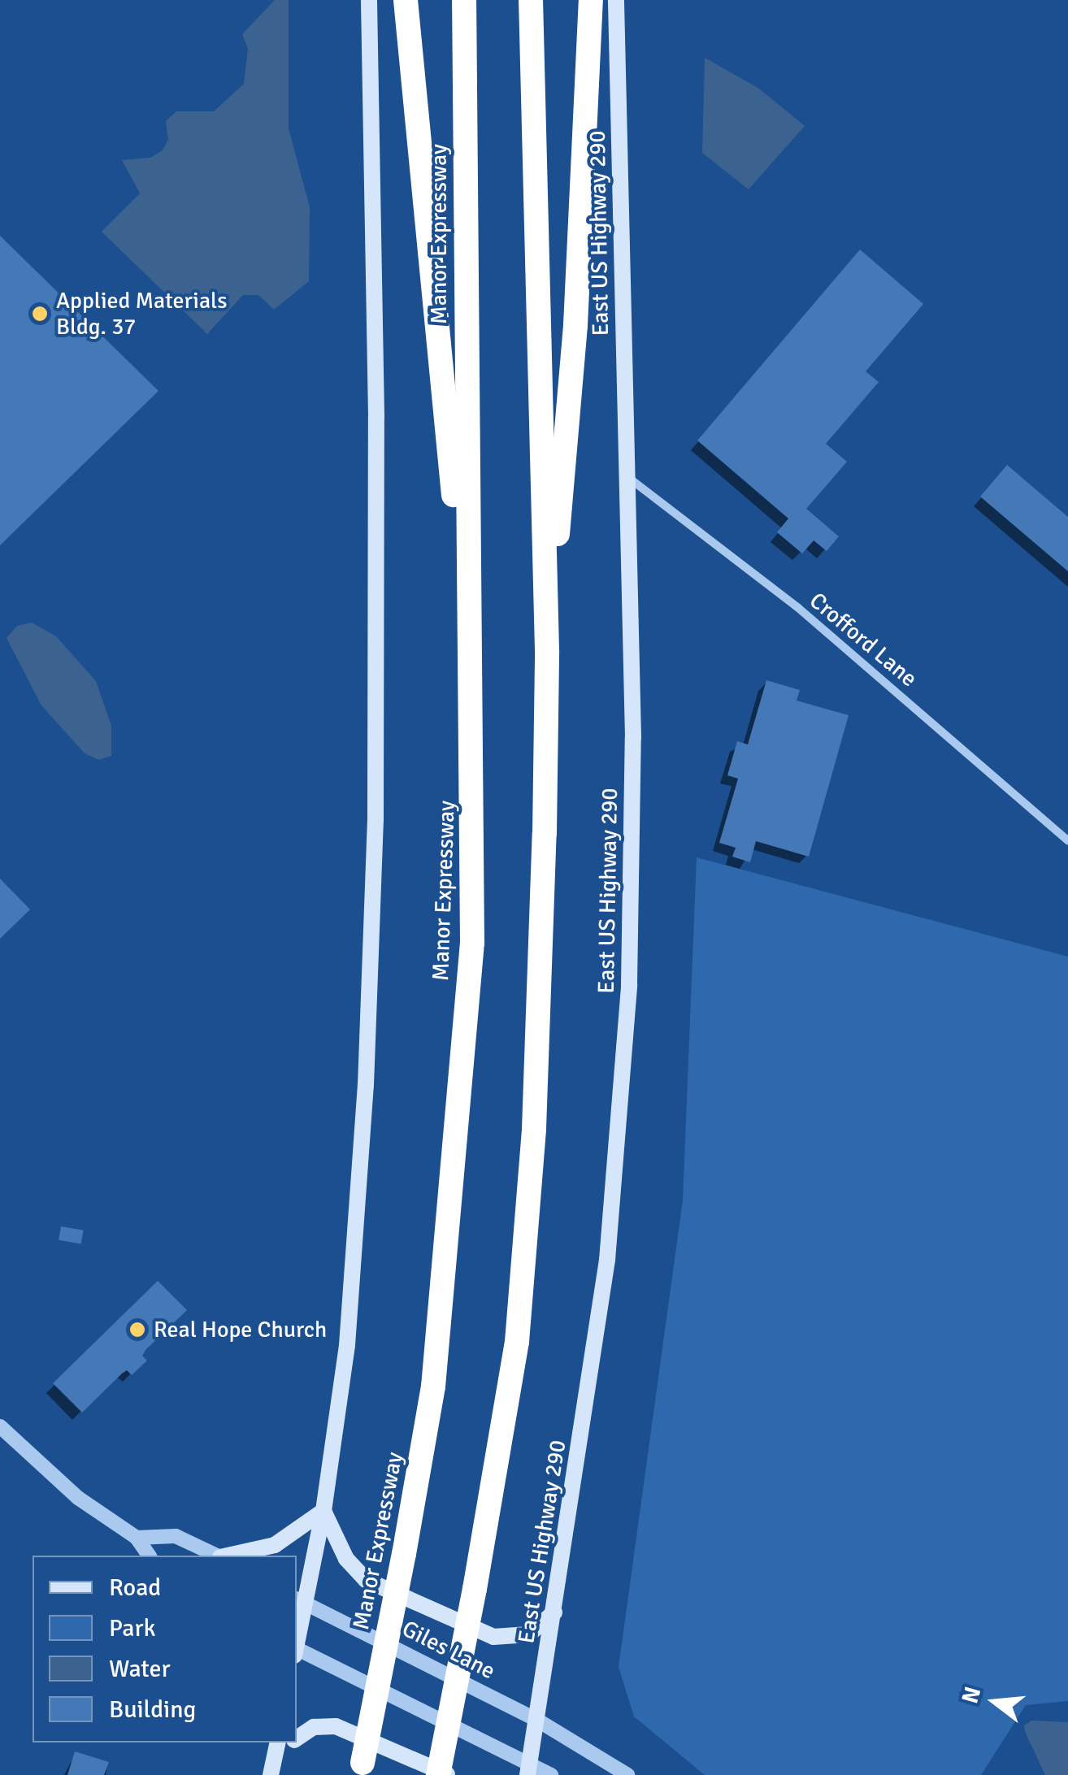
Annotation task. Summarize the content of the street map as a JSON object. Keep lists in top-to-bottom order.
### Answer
{
  "streets": {
    "highway": ["Manor Expressway"],
    "main road": ["East US Highway 290"],
    "street": ["Crofford Lane", "Giles Lane"]
  },
  "crossings": [
    ["East US Highway 290", "Crofford Lane"],
    ["East US Highway 290", "Giles Lane"]
  ],
  "places": ["Applied Materials Bldg. 37", "Real Hope Church"],
  "legend": [
    "Road",
    "Park",
    "Water",
    "Building"
  ],
  "north": "left"
}
